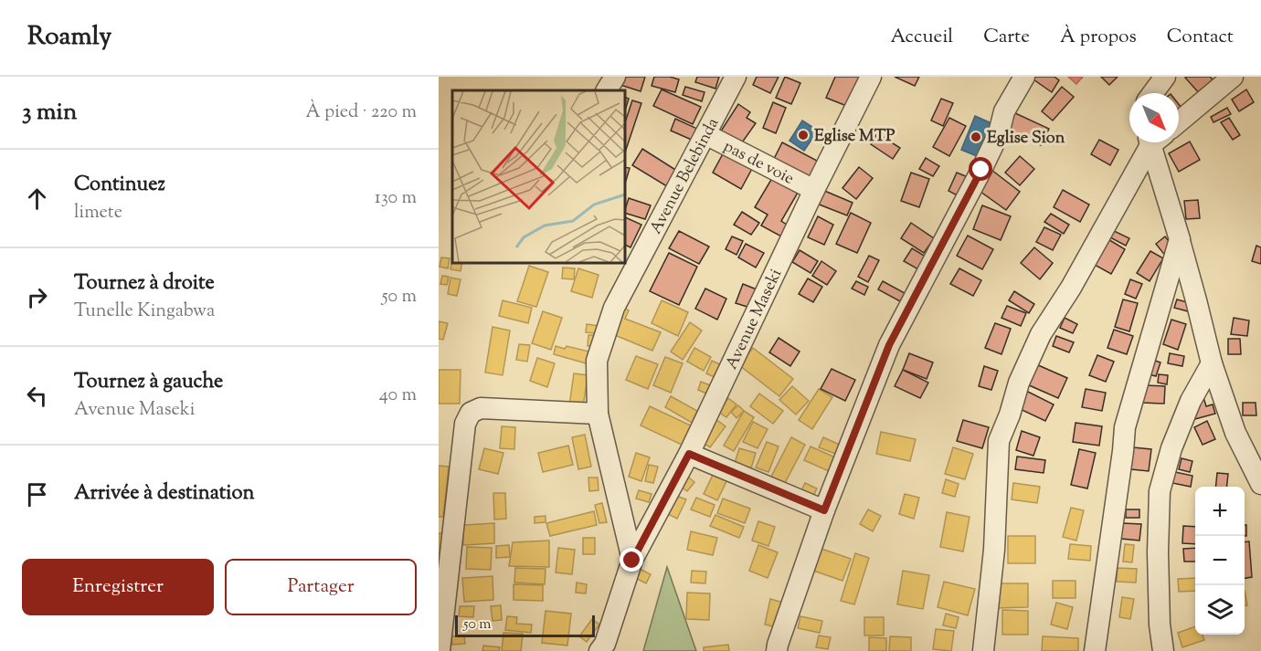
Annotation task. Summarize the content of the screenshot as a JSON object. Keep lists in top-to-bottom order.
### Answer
{
  "streets": {
    "street": ["pas de voie", "Avenue Belebinda", "Avenue Maseki"]
  },
  "crossings": [
    ["pas de voie", "Avenue Belebinda"],
    ["pas de voie", "Avenue Maseki"],
    ["Avenue Belebinda", "Avenue Maseki"]
  ],
  "places": ["Eglise MTP", "Eglise Sion"],
  "scale_bar": "50 m",
  "north": "bottom right",
  "page": {
    "header": "Roamly",
    "nav": [
      "Accueil",
      "Carte",
      "À propos",
      "Contact"
    ],
    "heading": ["3 min", "À pied · 220 m"],
    "list": [
      ["Continuez", "limete", "130 m"],
      ["Tournez à droite", "Tunelle Kingabwa", "50 m"],
      ["Tournez à gauche", "Avenue Maseki", "40 m"],
      "Arrivée à destination"
    ],
    "map_buttons": ["+", "−"],
    "buttons": ["Enregistrer", "Partager"],
    "scale": "50 m"
  }
}
